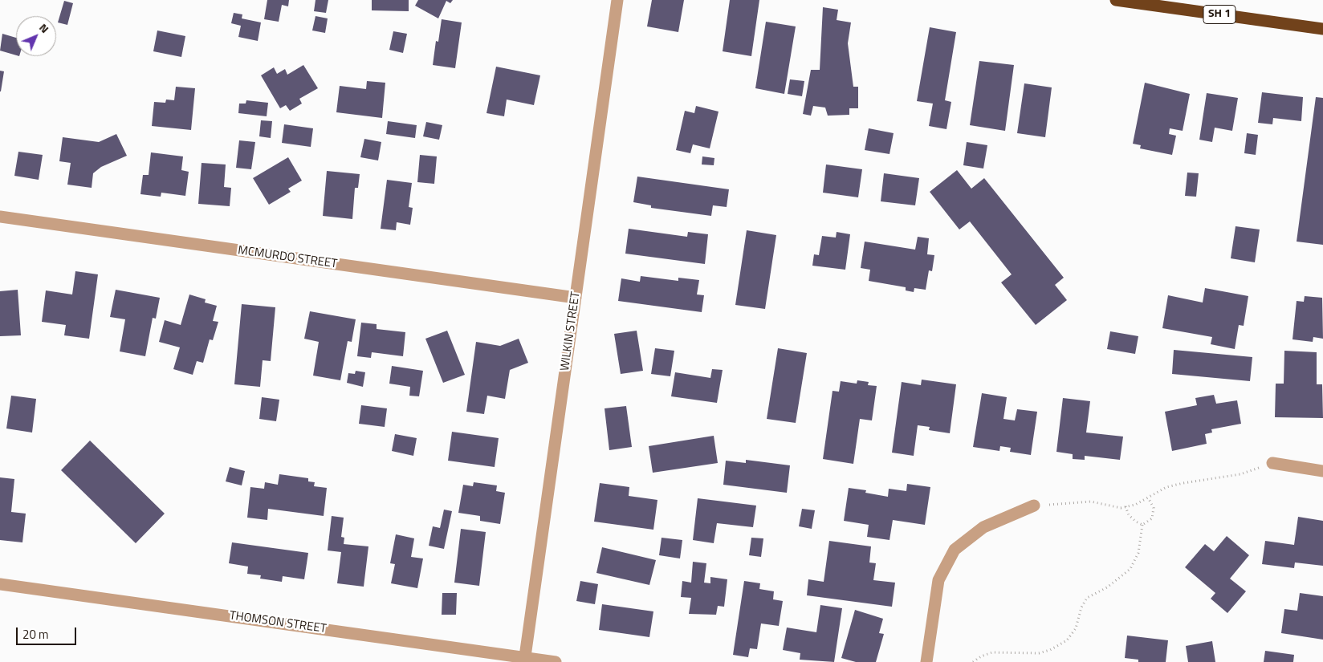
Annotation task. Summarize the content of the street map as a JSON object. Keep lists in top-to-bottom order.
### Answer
{
  "streets": {
    "highway": ["SH 1"],
    "street": ["MCMURDO STREET", "WILKIN STREET", "THOMSON STREET"]
  },
  "crossings": [
    ["MCMURDO STREET", "WILKIN STREET"],
    ["WILKIN STREET", "THOMSON STREET"]
  ],
  "scale_bar": "20 m",
  "north": "top right"
}
